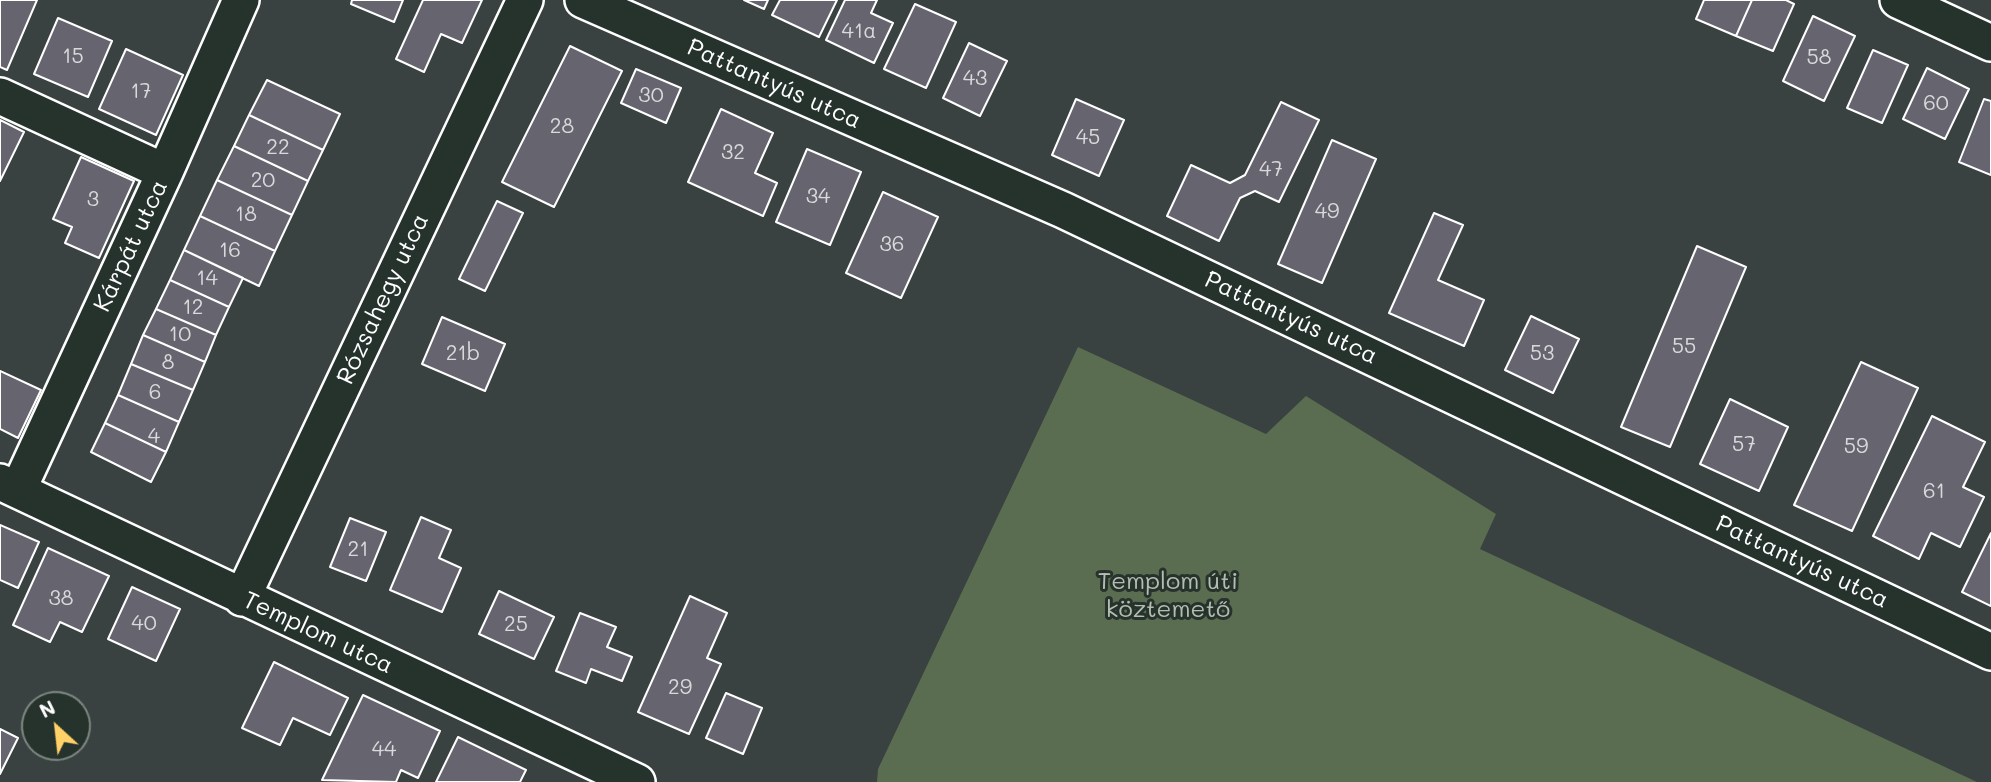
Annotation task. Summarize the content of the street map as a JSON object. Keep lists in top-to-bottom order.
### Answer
{
  "streets": {
    "street": [
      "Pattantyús utca",
      "Kárpát utca",
      "Rózsahegy utca",
      "Templom utca"
    ]
  },
  "crossings": [
    ["Kárpát utca", "Templom utca"],
    ["Rózsahegy utca", "Templom utca"]
  ],
  "parks": ["Templom úti köztemető"],
  "house_numbers": [
    "41a",
    "15",
    "58",
    "43",
    "17",
    "30",
    "60",
    "28",
    "45",
    "22",
    "32",
    "47",
    "20",
    "34",
    "3",
    "49",
    "18",
    "36",
    "16",
    "14",
    "12",
    "10",
    "55",
    "21b",
    "53",
    "8",
    "6",
    "4",
    "57",
    "59",
    "61",
    "21",
    "38",
    "40",
    "25",
    "29",
    "44"
  ],
  "north": "top left"
}
